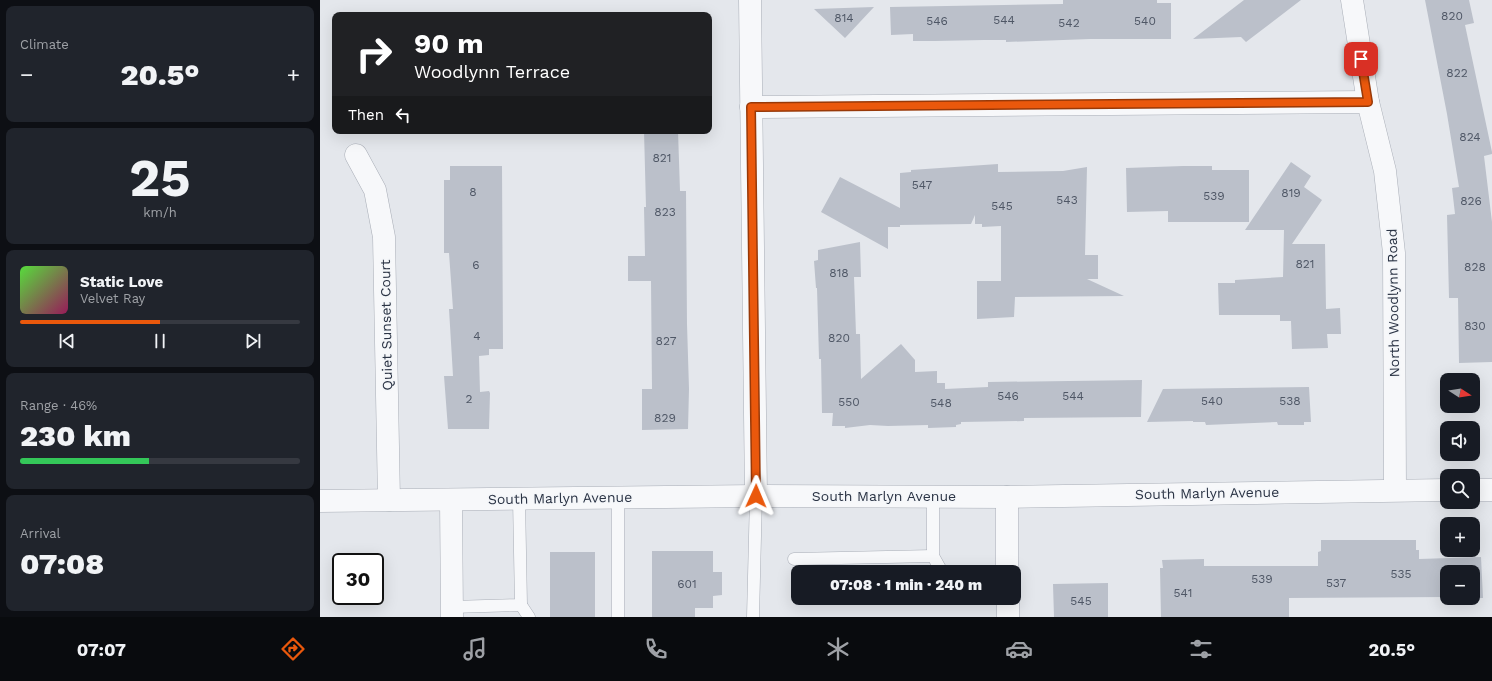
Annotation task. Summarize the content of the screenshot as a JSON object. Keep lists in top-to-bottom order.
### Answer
{
  "streets": {
    "street": ["North Woodlynn Road", "Quiet Sunset Court", "South Marlyn Avenue"]
  },
  "crossings": [
    ["North Woodlynn Road", "South Marlyn Avenue"],
    ["Quiet Sunset Court", "South Marlyn Avenue"]
  ],
  "house_numbers": [
    "820",
    "814",
    "544",
    "546",
    "540",
    "542",
    "822",
    "824",
    "821",
    "547",
    "8",
    "819",
    "539",
    "543",
    "826",
    "545",
    "823",
    "821",
    "6",
    "828",
    "818",
    "830",
    "4",
    "820",
    "827",
    "546",
    "544",
    "2",
    "540",
    "538",
    "550",
    "548",
    "829",
    "535",
    "539",
    "537",
    "601",
    "541",
    "545"
  ],
  "north": "right",
  "page": {
    "tile": [
      "Climate",
      ["25", "km/h"],
      ["Range · 46%", "230 km"],
      ["Arrival", "07:08"]
    ],
    "turn": ["90 m", "Woodlynn Terrace"],
    "heat": ["−", "20.5°", "+"],
    "then": "Then",
    "song": ["Static Love", "Velvet Ray"],
    "map_buttons": ["+", "−"],
    "limit": "30",
    "trip": "07:08 · 1 min · 240 m",
    "tabs": ["07:07", "20.5°"]
  }
}
